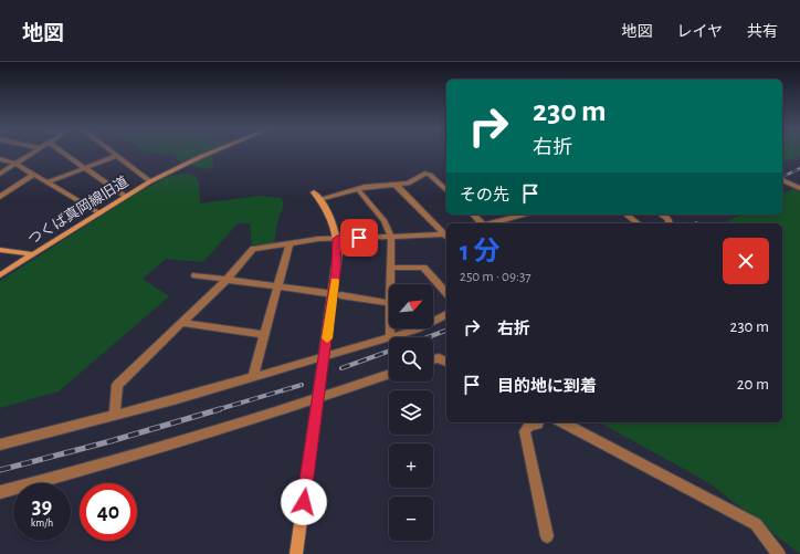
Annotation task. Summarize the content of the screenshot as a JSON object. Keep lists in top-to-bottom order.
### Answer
{
  "streets": {
    "street": ["つくば真岡線旧道"]
  },
  "north": "top right",
  "page": {
    "header": "地図",
    "nav": ["地図", "レイヤ", "共有"],
    "turn": ["230 m", "右折"],
    "then": "その先",
    "heading": ["1 分", "250 m · 09:37"],
    "map_buttons": ["+", "−"],
    "list": [
      {
        "name": "右折",
        "value": "230 m"
      },
      {
        "name": "目的地に到着",
        "value": "20 m"
      }
    ],
    "speed": "39 km/h",
    "limit": "40"
  }
}
